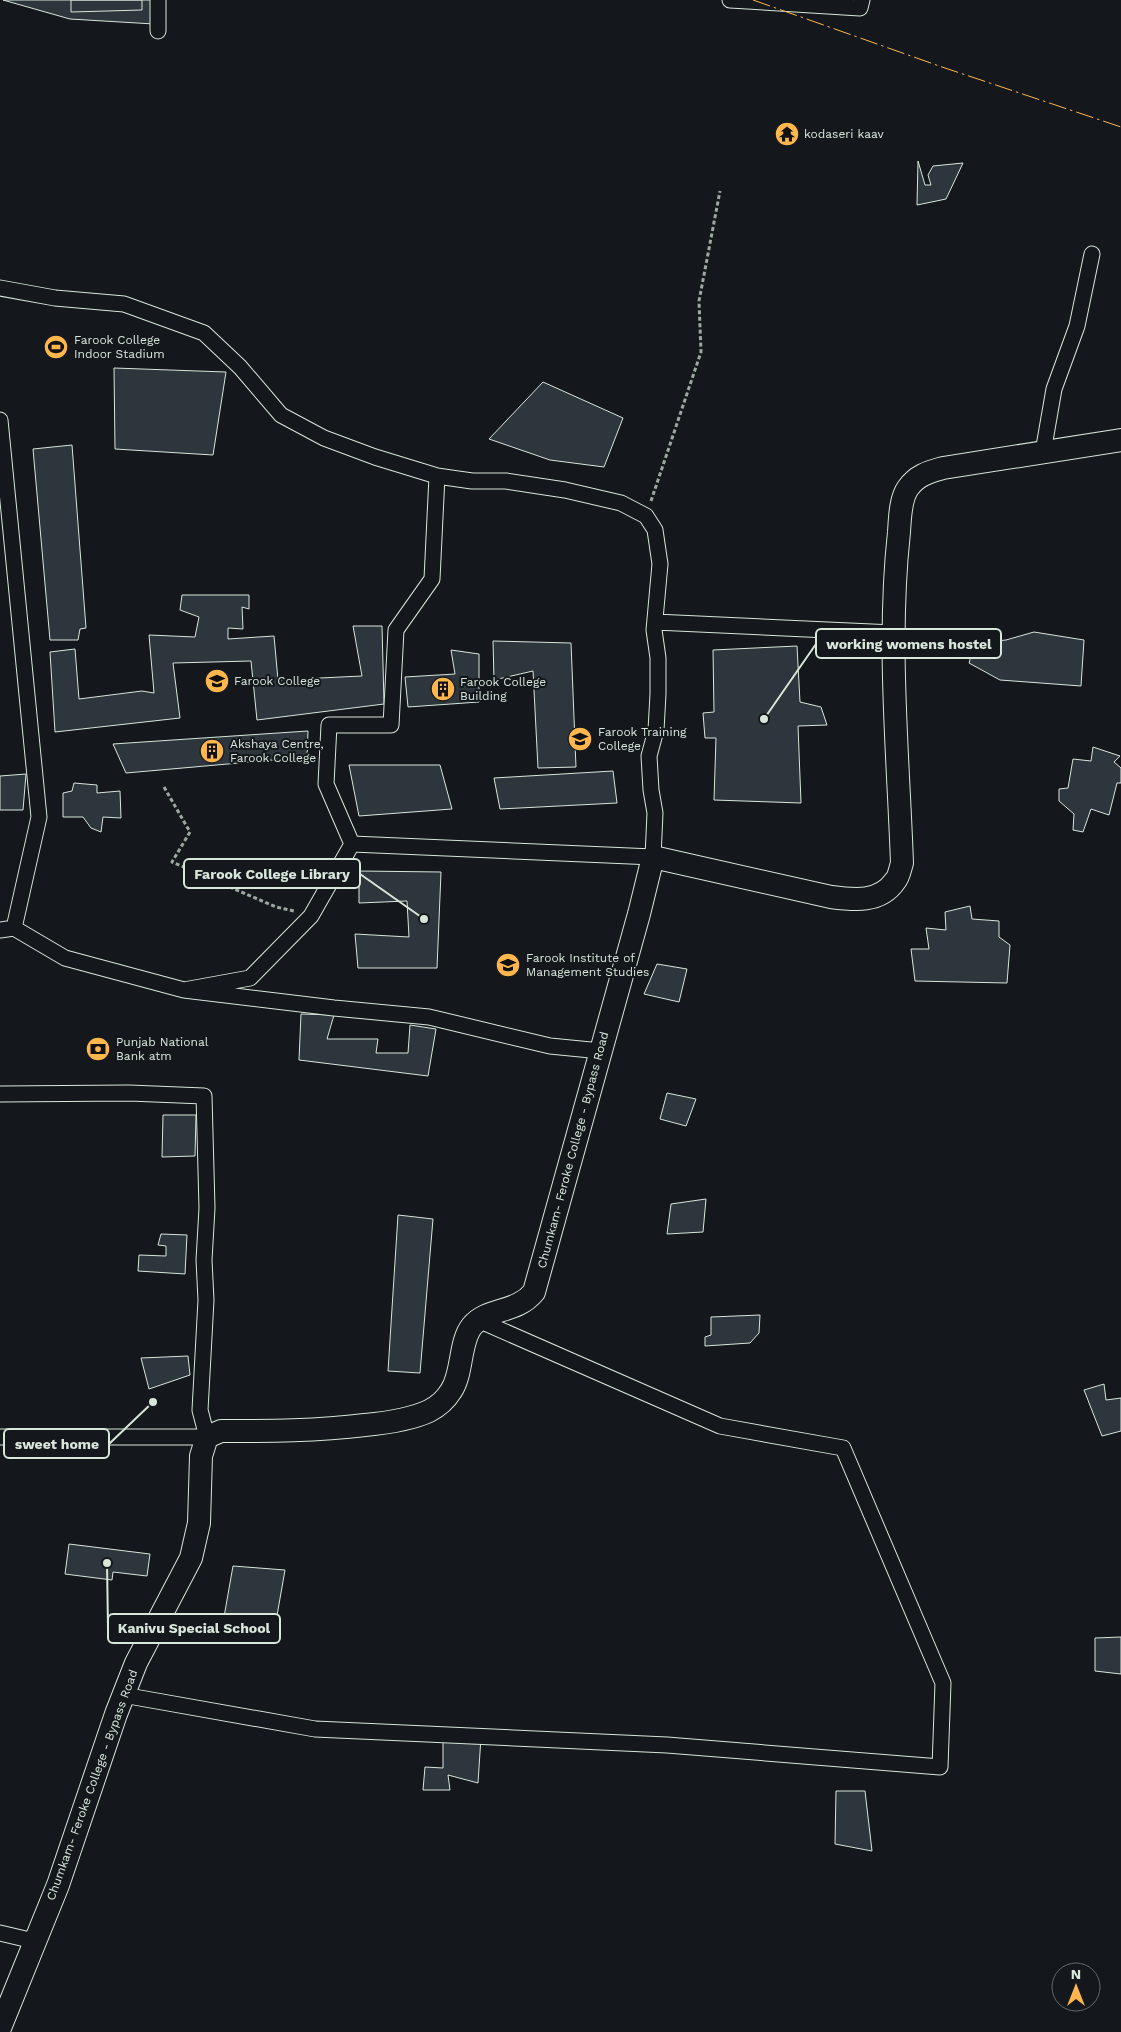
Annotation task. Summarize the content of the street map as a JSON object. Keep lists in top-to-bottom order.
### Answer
{
  "streets": {
    "main road": ["Chumkam- Feroke College - Bypass Road"]
  },
  "places": {
    "temple": ["kodaseri kaav"],
    "sports": ["Farook College Indoor Stadium"],
    "school or university": ["Farook College", "Farook Training College", "Farook Institute of Management Studies"],
    "building": ["Farook College Building", "Akshaya Centre, Farook College"],
    "other": [
      "working womens hostel",
      "Farook College Library",
      "sweet home",
      "Kanivu Special School"
    ],
    "bank": ["Punjab National Bank atm"]
  },
  "north": "top"
}
